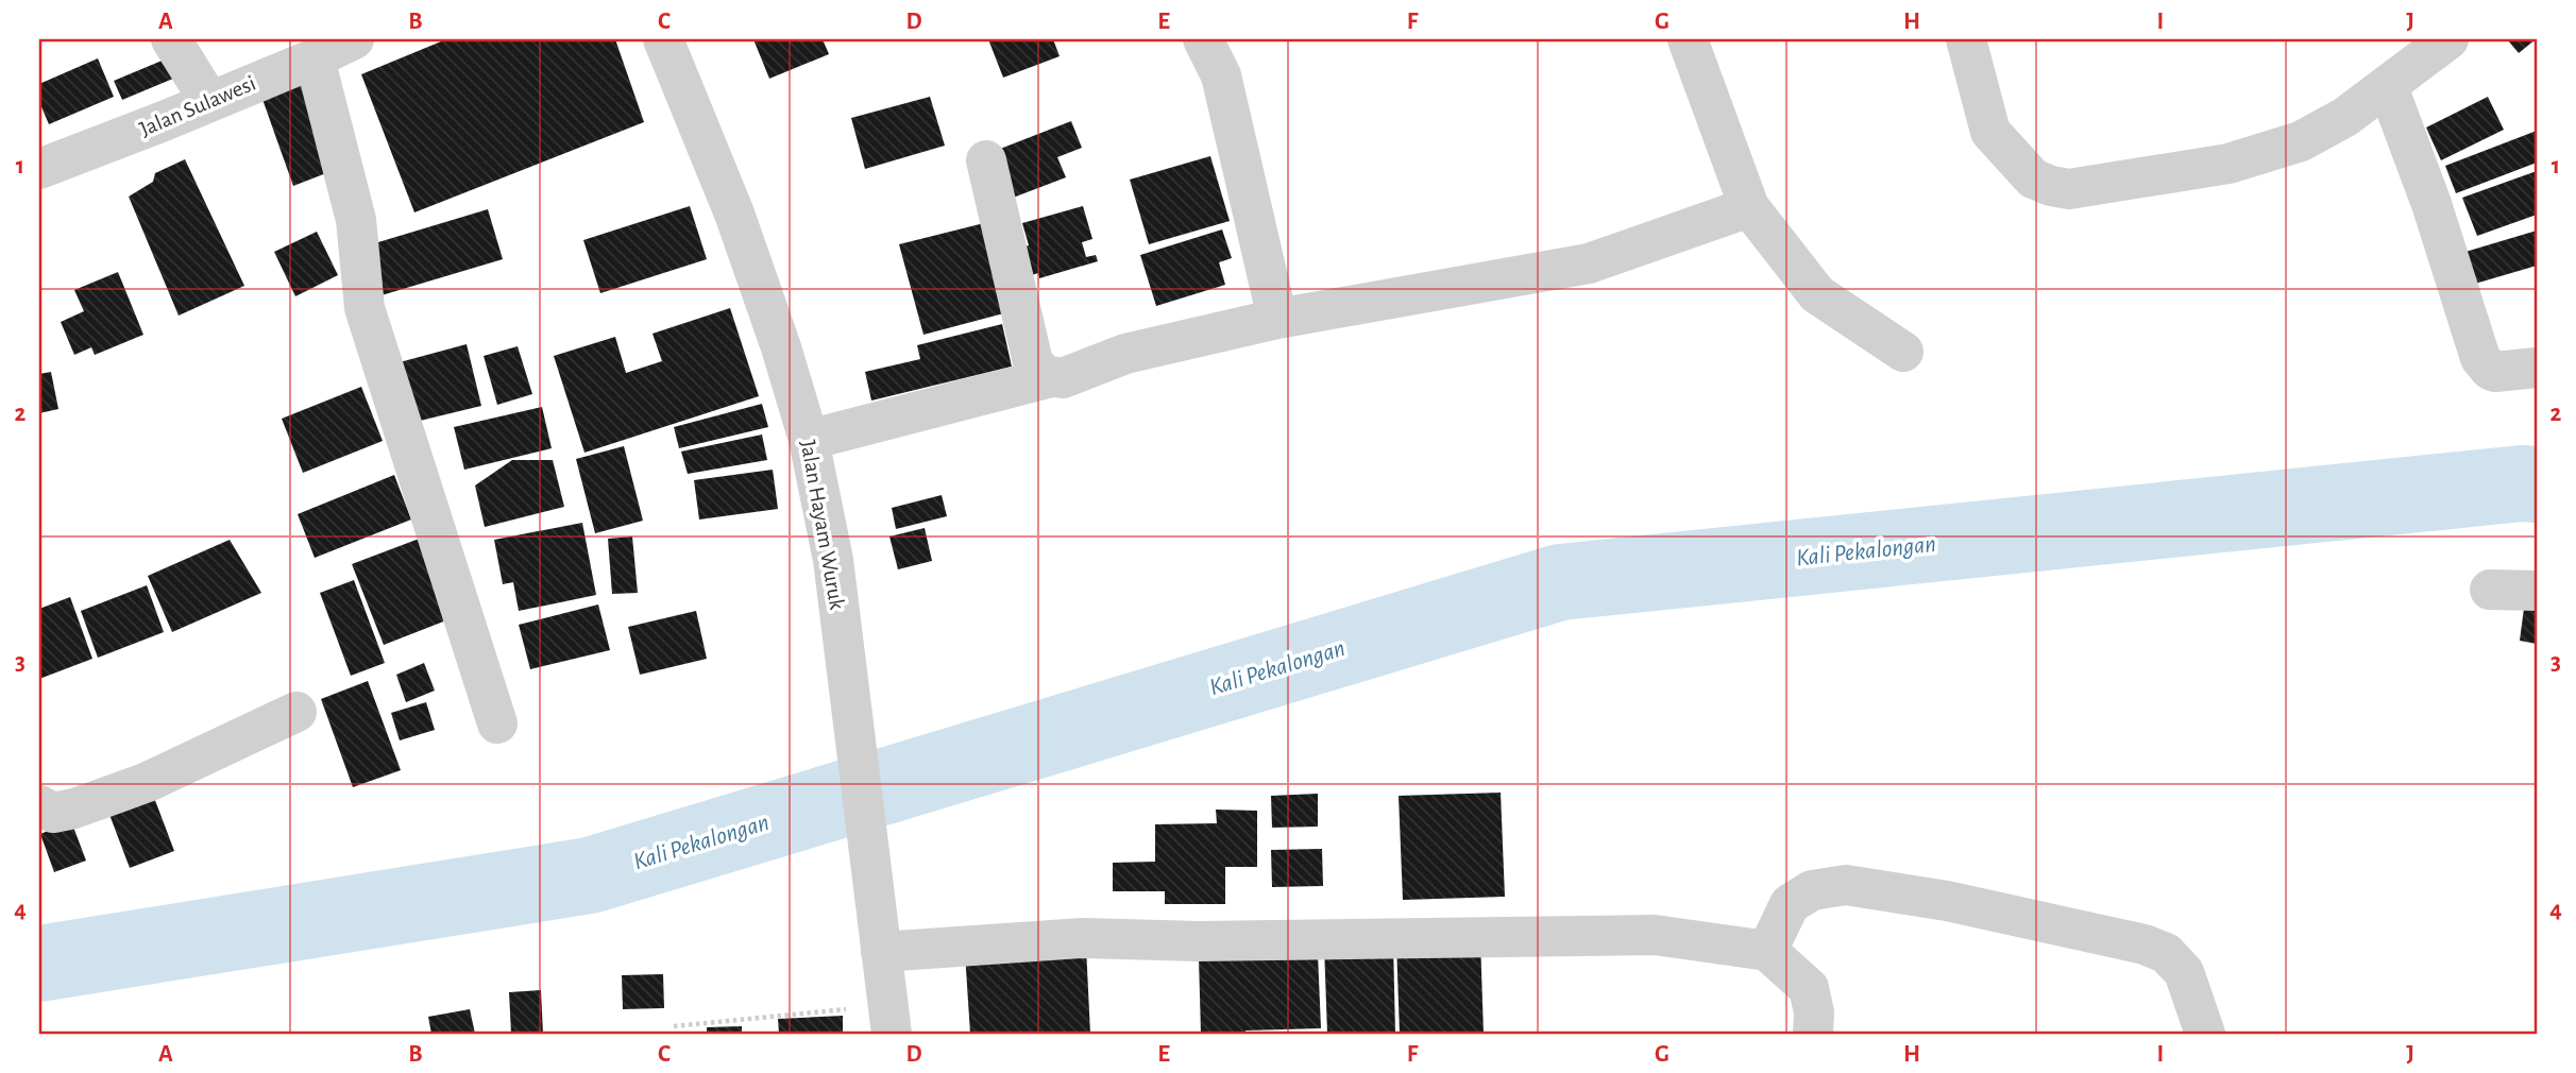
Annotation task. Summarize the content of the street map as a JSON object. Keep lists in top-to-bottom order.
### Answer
{
  "streets": {
    "street": ["Jalan Sulawesi", "Jalan Hayam Wuruk"]
  },
  "water": ["Kali Pekalongan"],
  "grid": {
    "columns": [
      "A",
      "B",
      "C",
      "D",
      "E",
      "F",
      "G",
      "H",
      "I",
      "J"
    ],
    "rows": [
      "1",
      "2",
      "3",
      "4"
    ]
  }
}
